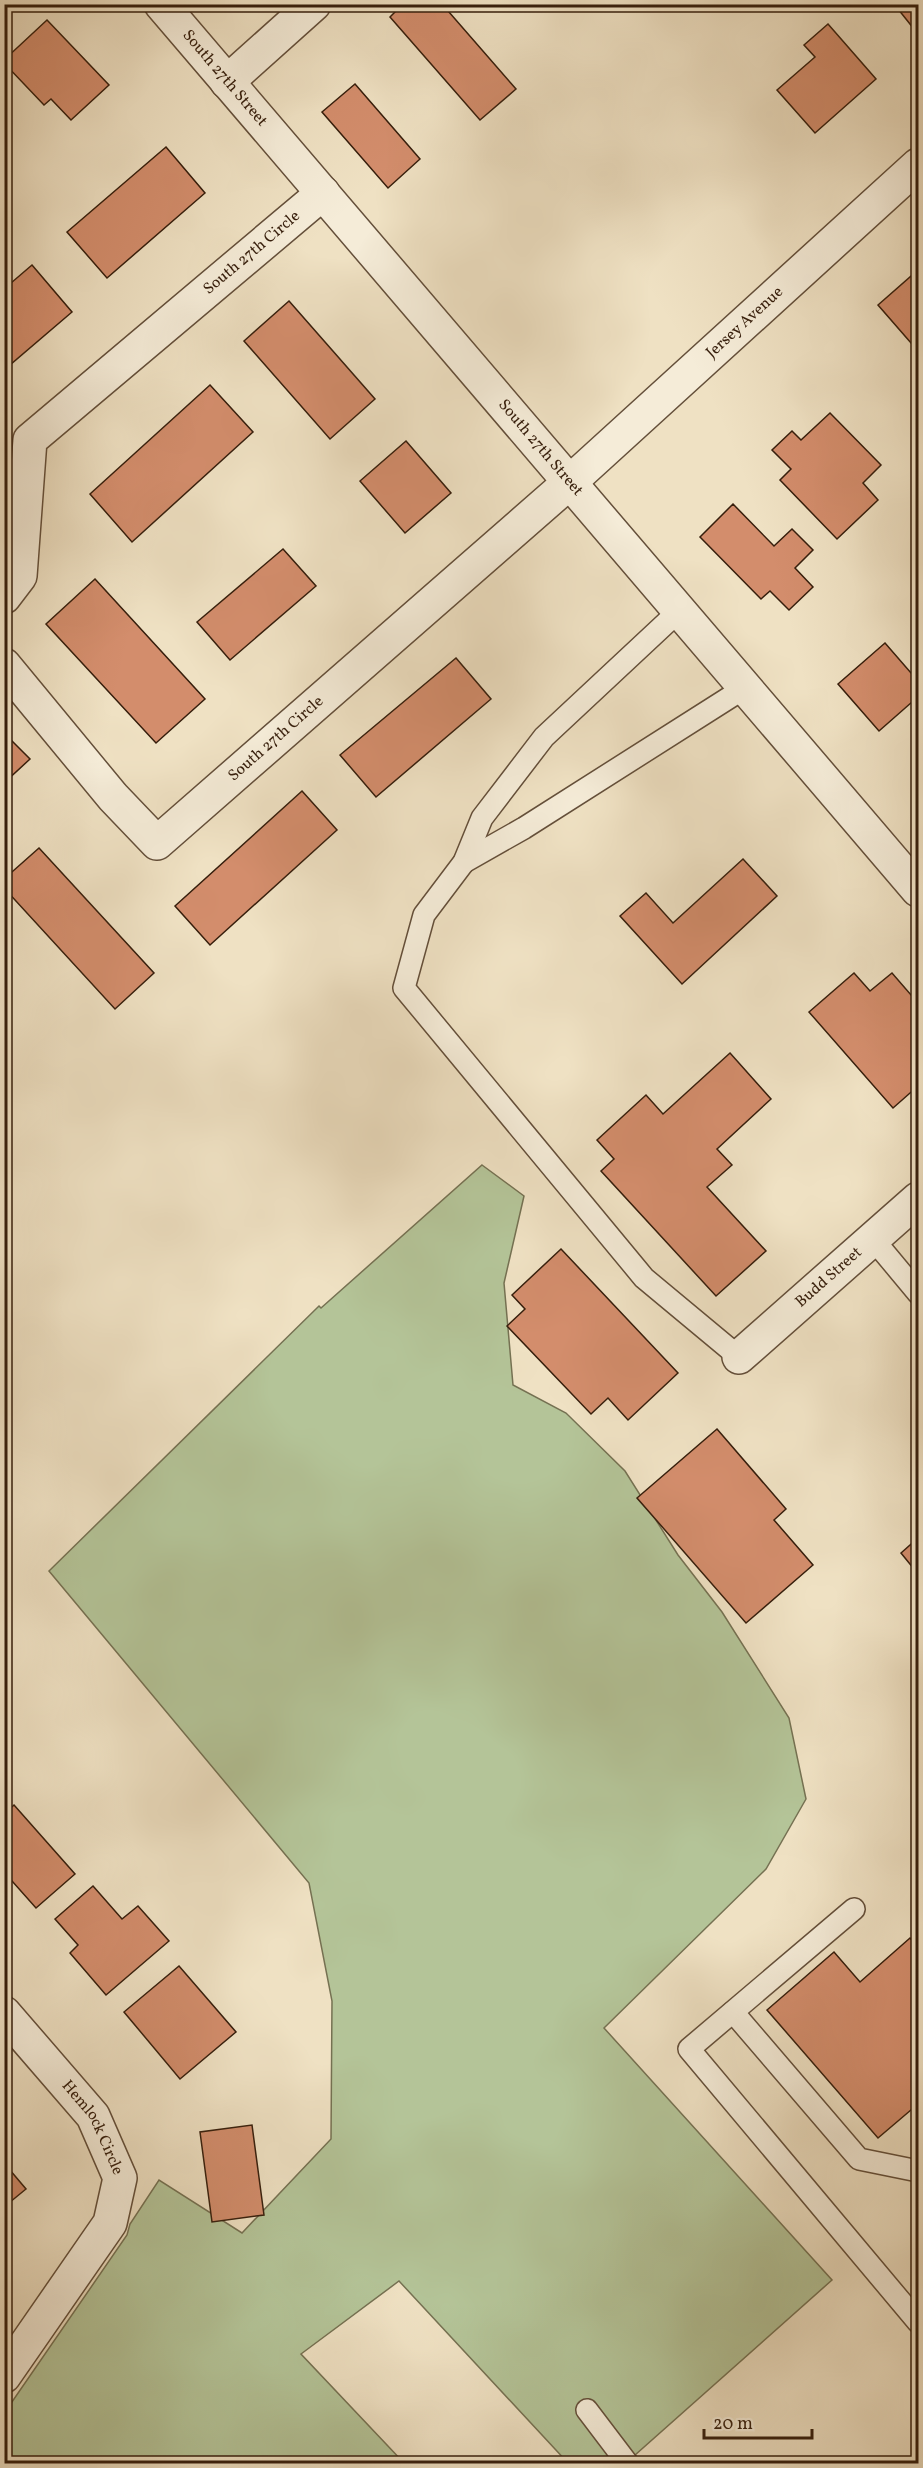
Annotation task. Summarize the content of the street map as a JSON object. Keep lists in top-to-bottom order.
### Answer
{
  "streets": {
    "street": [
      "South 27th Street",
      "South 27th Circle",
      "Jersey Avenue",
      "Budd Street",
      "Hemlock Circle"
    ]
  },
  "crossings": [
    ["South 27th Street", "South 27th Circle"],
    ["South 27th Street", "Jersey Avenue"],
    ["South 27th Circle", "Jersey Avenue"]
  ],
  "scale_bar": "20 m"
}
